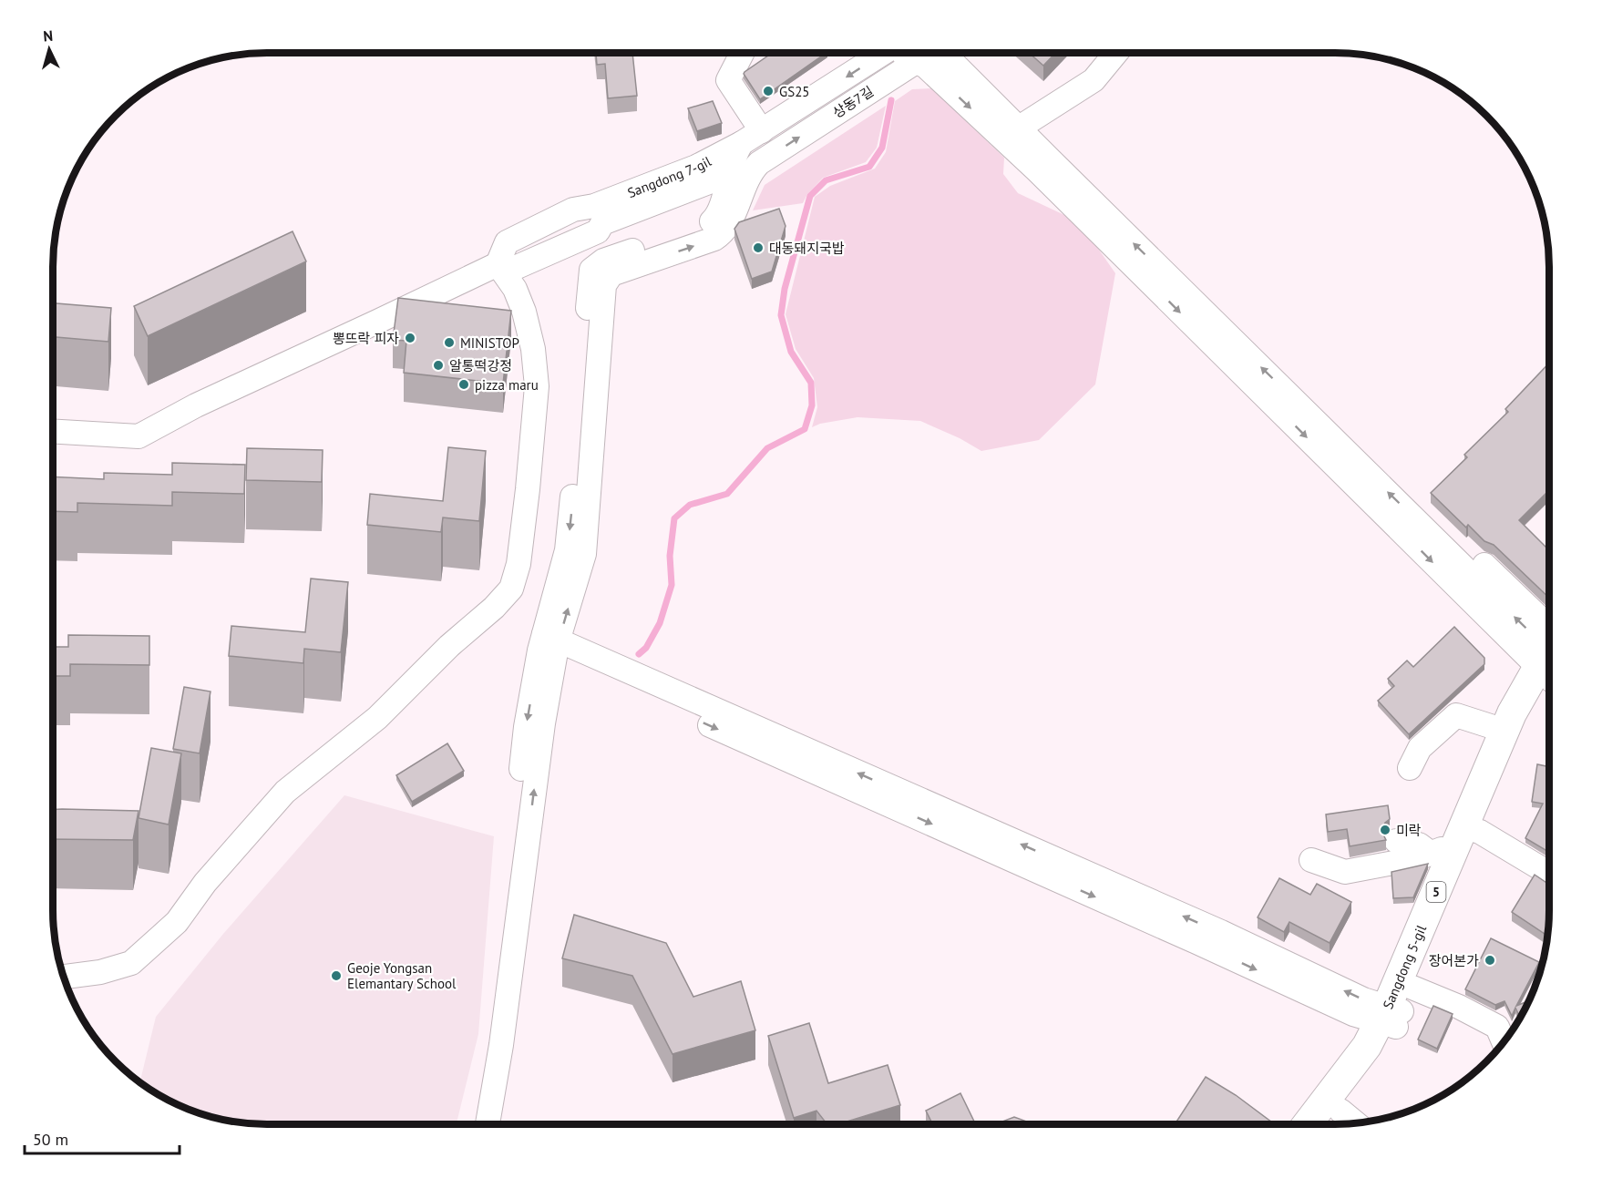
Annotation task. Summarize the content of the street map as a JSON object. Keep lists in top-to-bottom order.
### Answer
{
  "streets": {
    "main road": ["5", "Sangdong 5-gil"],
    "street": ["상동7길", "Sangdong 7-gil"]
  },
  "crossings": [
    ["상동7길", "Sangdong 7-gil"]
  ],
  "one_way": ["상동7길"],
  "places": [
    "GS25",
    "대동돼지국밥",
    "뽕뜨락 피자",
    "MINISTOP",
    "알통떡강정",
    "pizza maru",
    "미락",
    "장어본가",
    "Geoje Yongsan Elemantary School"
  ],
  "scale_bar": "50 m",
  "north": "top"
}
